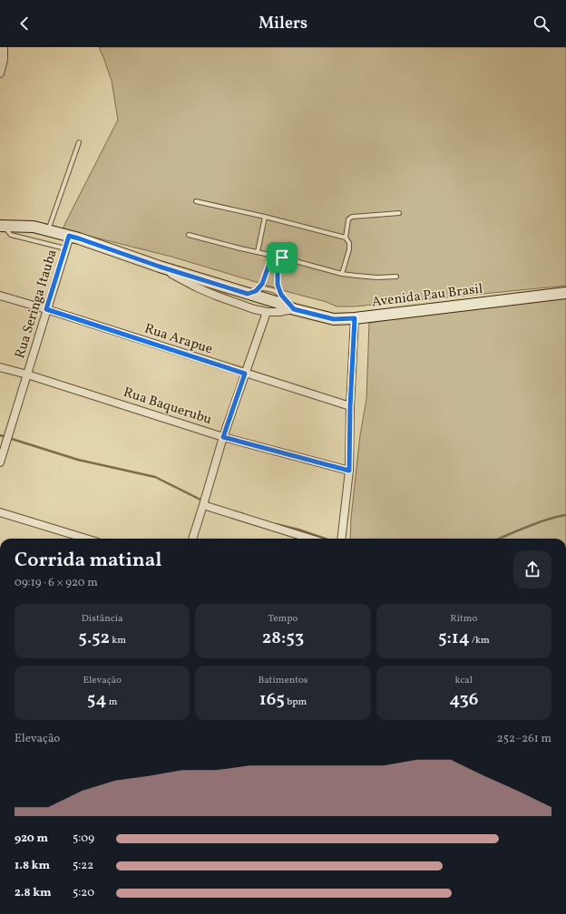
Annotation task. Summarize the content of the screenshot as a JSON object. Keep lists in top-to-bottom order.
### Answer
{
  "streets": {
    "main road": ["Avenida Pau Brasil"],
    "street": ["Rua Seringa Itauba", "Rua Arapue", "Rua Baquerubu"]
  },
  "crossings": [
    ["Avenida Pau Brasil", "Rua Seringa Itauba"],
    ["Rua Seringa Itauba", "Rua Arapue"],
    ["Rua Seringa Itauba", "Rua Baquerubu"]
  ],
  "page": {
    "header": "Milers",
    "heading": ["Corrida matinal", "09:19 · 6 × 920 m"],
    "stats": [
      ["Distância", "5.52 km"],
      ["Tempo", "28:53"],
      ["Ritmo", "5:14 /km"],
      ["Elevação", "54 m"],
      ["Batimentos", "165 bpm"],
      ["kcal", "436"]
    ],
    "chart": ["Elevação", "252–261 m"],
    "list": [
      {
        "name": "920 m",
        "note": "5:09"
      },
      {
        "name": "1.8 km",
        "note": "5:22"
      },
      {
        "name": "2.8 km",
        "note": "5:20"
      }
    ]
  }
}
